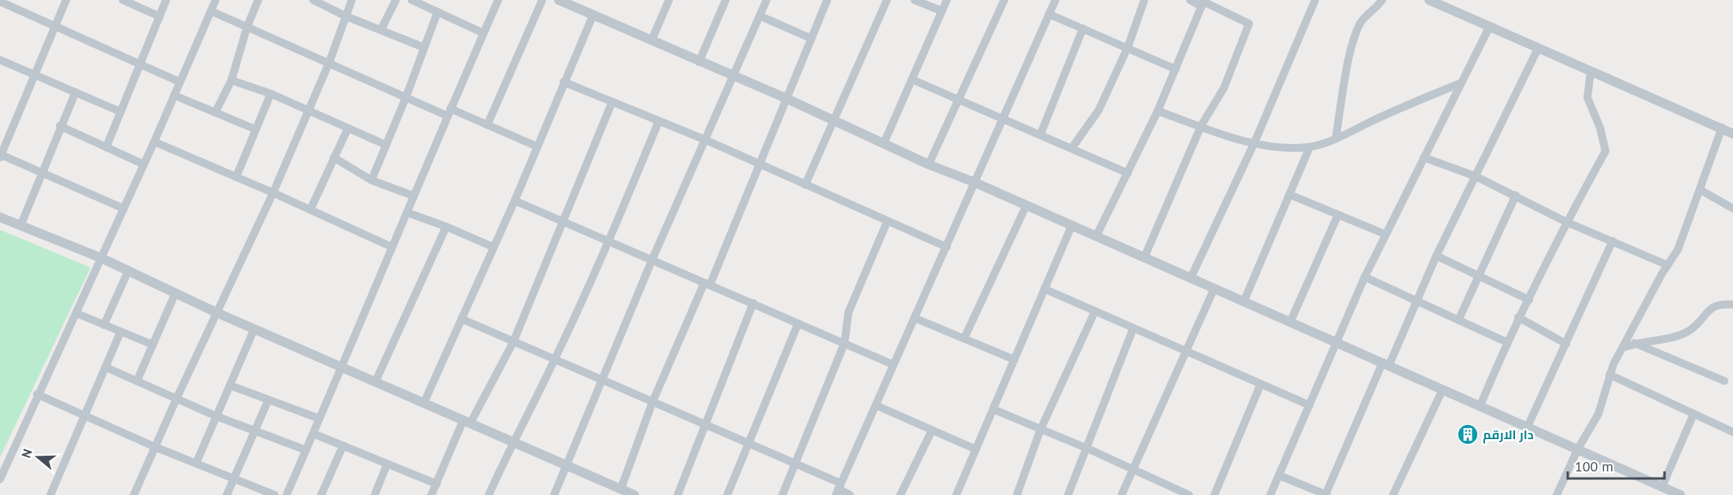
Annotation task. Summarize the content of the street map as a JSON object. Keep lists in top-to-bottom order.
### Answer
{
  "places": {
    "building": ["دار الارقم"]
  },
  "scale_bar": "100 m",
  "north": "left"
}
